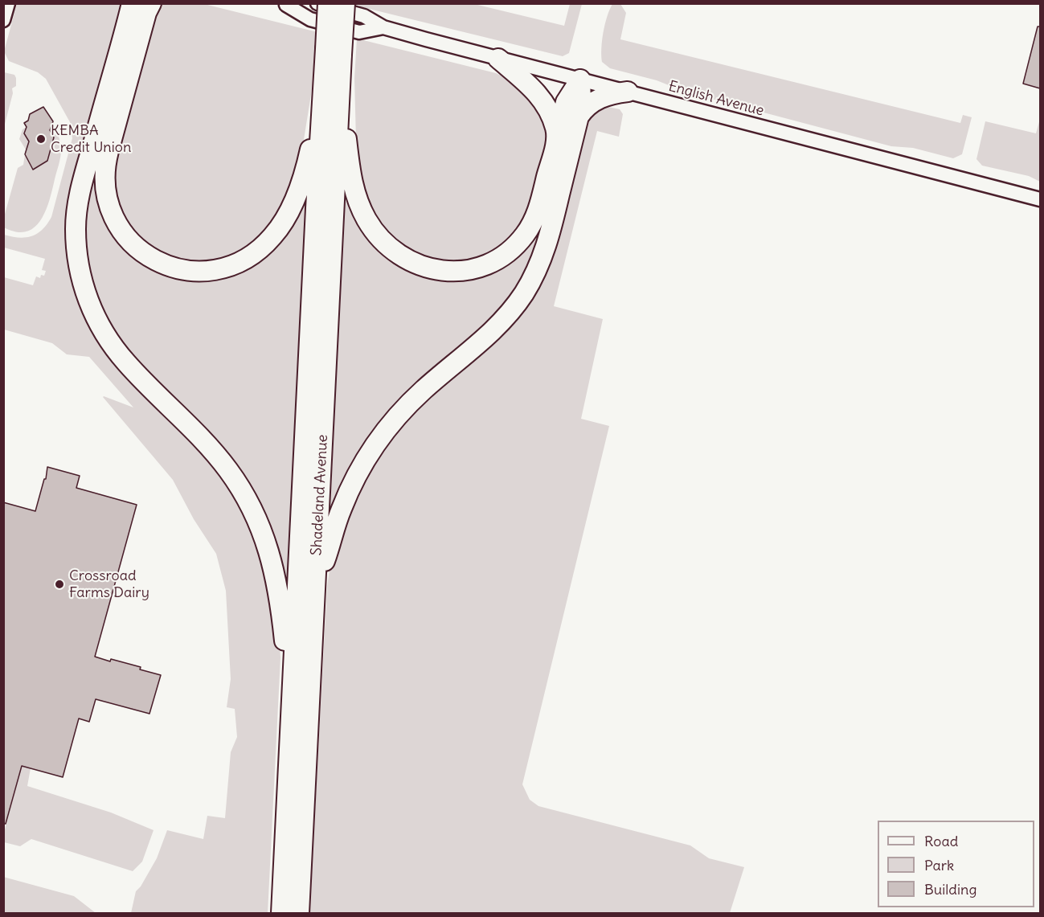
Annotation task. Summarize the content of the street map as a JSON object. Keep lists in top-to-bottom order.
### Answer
{
  "streets": {
    "highway": ["Shadeland Avenue"],
    "street": ["English Avenue"]
  },
  "places": ["KEMBA Credit Union", "Crossroad Farms Dairy"],
  "legend": ["Road", "Park", "Building"]
}
